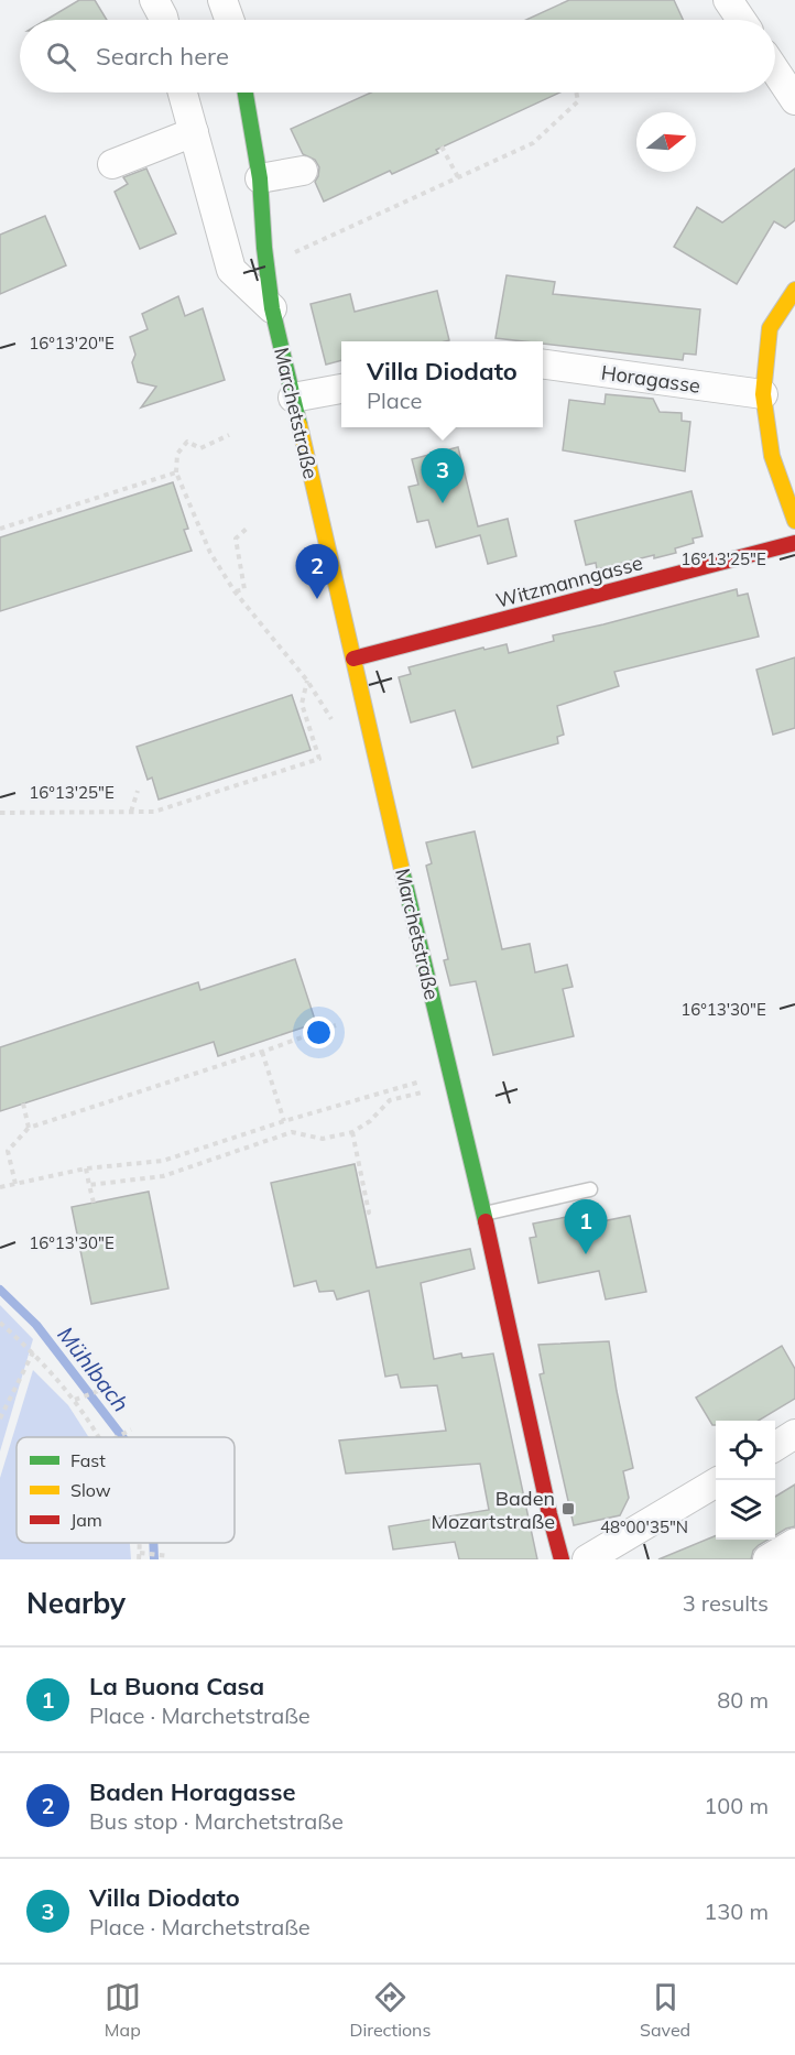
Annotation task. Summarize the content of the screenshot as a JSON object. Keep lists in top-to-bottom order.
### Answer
{
  "streets": {
    "street": ["Horagasse", "Marchetstraße", "Witzmanngasse"]
  },
  "crossings": [
    ["Marchetstraße", "Witzmanngasse"]
  ],
  "water": ["Mühlbach"],
  "places": {
    "transit": ["Baden Mozartstraße"]
  },
  "legend": ["Fast", "Slow", "Jam"],
  "north": "right",
  "page": {
    "search": "Search here",
    "popup": ["Villa Diodato", "Place"],
    "pins": ["3", "2", "1"],
    "heading": ["Nearby", "3 results"],
    "list": [
      {
        "mark": "1",
        "name": "La Buona Casa",
        "note": "Place · Marchetstraße",
        "value": "80 m"
      },
      {
        "mark": "2",
        "name": "Baden Horagasse",
        "note": "Bus stop · Marchetstraße",
        "value": "100 m"
      },
      {
        "mark": "3",
        "name": "Villa Diodato",
        "note": "Place · Marchetstraße",
        "value": "130 m"
      }
    ],
    "nav": ["Map", "Directions", "Saved"]
  },
  "coordinates": [
    "16°13'20\"E",
    "16°13'25\"E",
    "16°13'30\"E",
    "48°00'35\"N"
  ]
}
